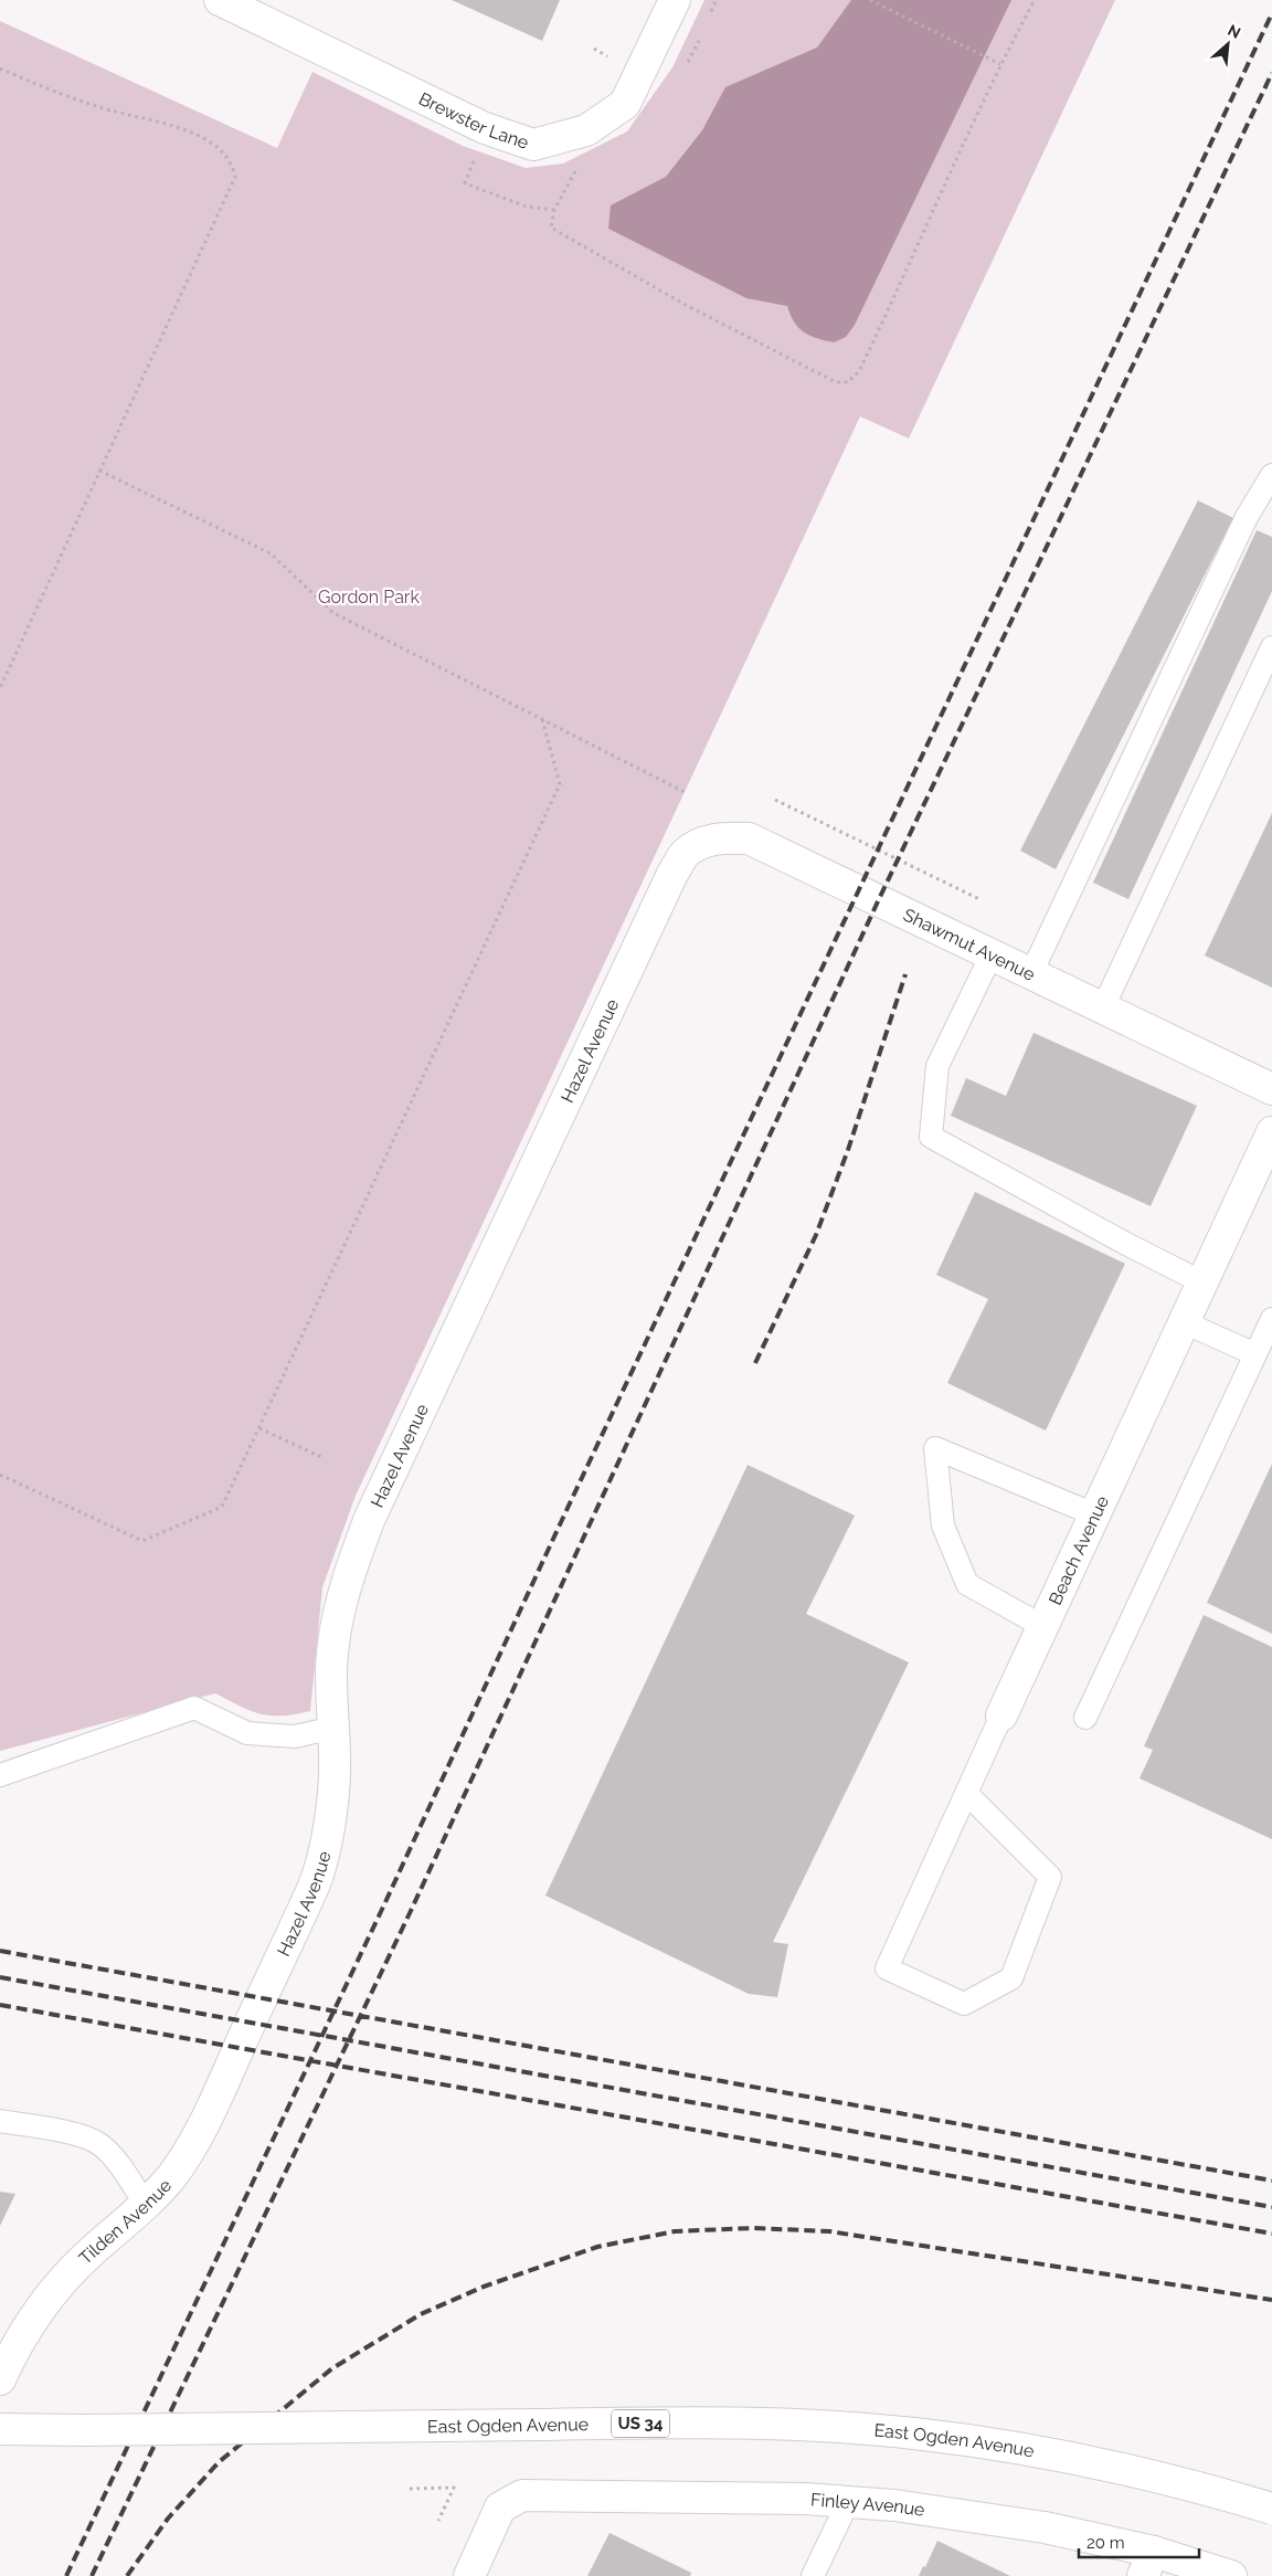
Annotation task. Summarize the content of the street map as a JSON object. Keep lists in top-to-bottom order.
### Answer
{
  "streets": {
    "street": [
      "Brewster Lane",
      "Shawmut Avenue",
      "Hazel Avenue",
      "Beach Avenue",
      "Tilden Avenue",
      "US 34",
      "East Ogden Avenue",
      "Finley Avenue"
    ]
  },
  "crossings": [
    ["Shawmut Avenue", "Hazel Avenue"],
    ["Hazel Avenue", "Tilden Avenue"]
  ],
  "parks": ["Gordon Park"],
  "scale_bar": "20 m",
  "north": "top right"
}
